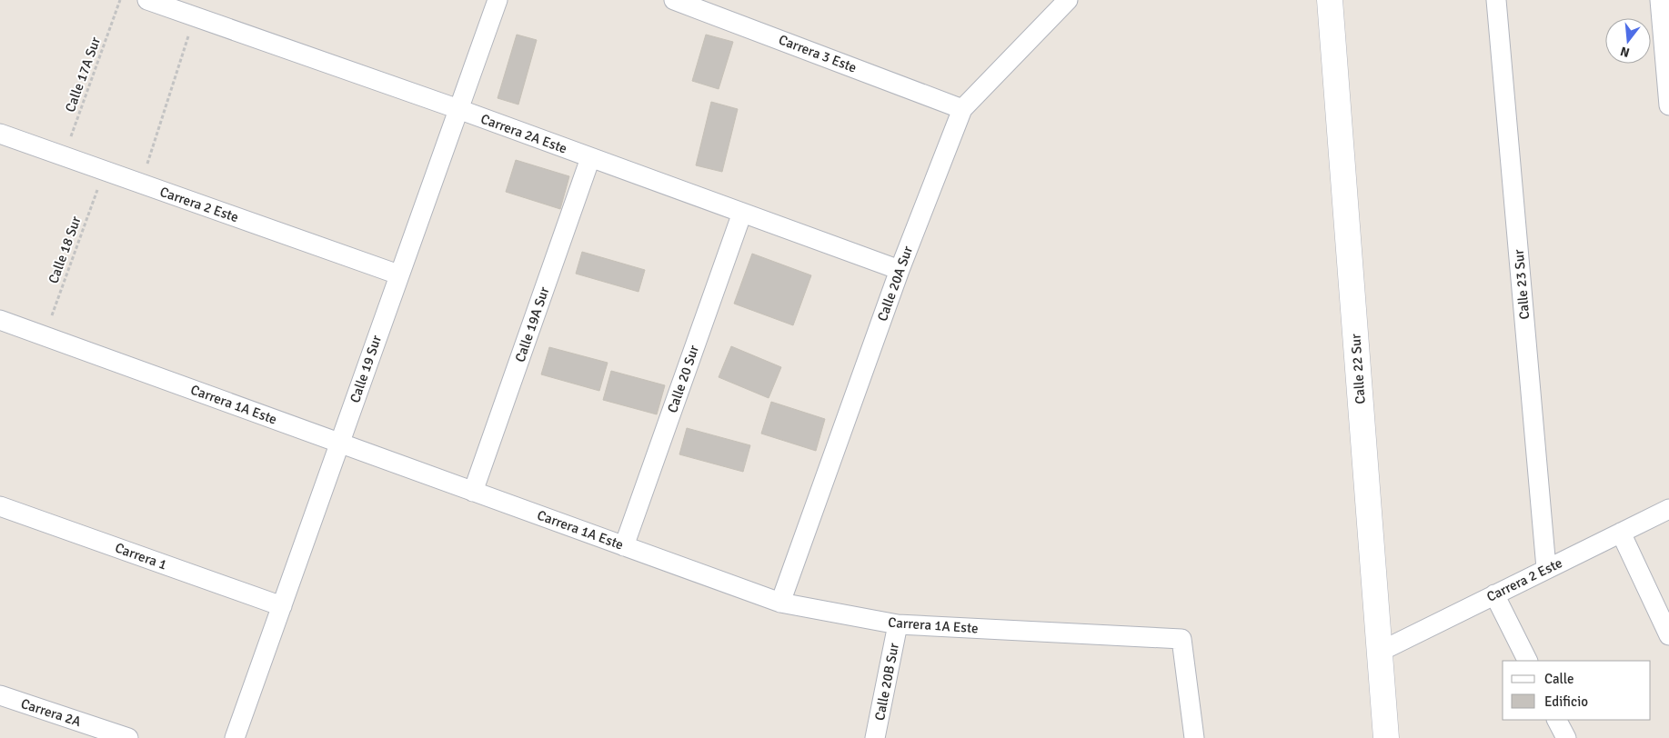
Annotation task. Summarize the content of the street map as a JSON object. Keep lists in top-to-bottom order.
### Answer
{
  "streets": {
    "main road": ["Calle 22 Sur"],
    "street": [
      "Carrera 3 Este",
      "Carrera 2A Este",
      "Carrera 2 Este",
      "Calle 20A Sur",
      "Calle 23 Sur",
      "Calle 19A Sur",
      "Calle 19 Sur",
      "Calle 20 Sur",
      "Carrera 1A Este",
      "Carrera 1",
      "Calle 20B Sur",
      "Carrera 2A"
    ],
    "path": ["Calle 17A Sur", "Calle 18 Sur"]
  },
  "crossings": [
    ["Carrera 3 Este", "Calle 20A Sur"],
    ["Calle 17A Sur", "Carrera 2 Este"],
    ["Carrera 2A Este", "Calle 20A Sur"],
    ["Carrera 2A Este", "Calle 19A Sur"],
    ["Carrera 2A Este", "Calle 19 Sur"],
    ["Carrera 2A Este", "Calle 20 Sur"],
    ["Carrera 2 Este", "Calle 18 Sur"],
    ["Carrera 2 Este", "Calle 23 Sur"],
    ["Carrera 2 Este", "Calle 19 Sur"],
    ["Carrera 2 Este", "Calle 22 Sur"],
    ["Calle 18 Sur", "Carrera 1A Este"],
    ["Calle 20A Sur", "Carrera 1A Este"],
    ["Calle 19A Sur", "Carrera 1A Este"],
    ["Calle 19 Sur", "Carrera 1A Este"],
    ["Calle 19 Sur", "Carrera 1"],
    ["Calle 20 Sur", "Carrera 1A Este"],
    ["Carrera 1A Este", "Calle 20B Sur"]
  ],
  "legend": ["Calle", "Edificio"],
  "north": "bottom"
}
